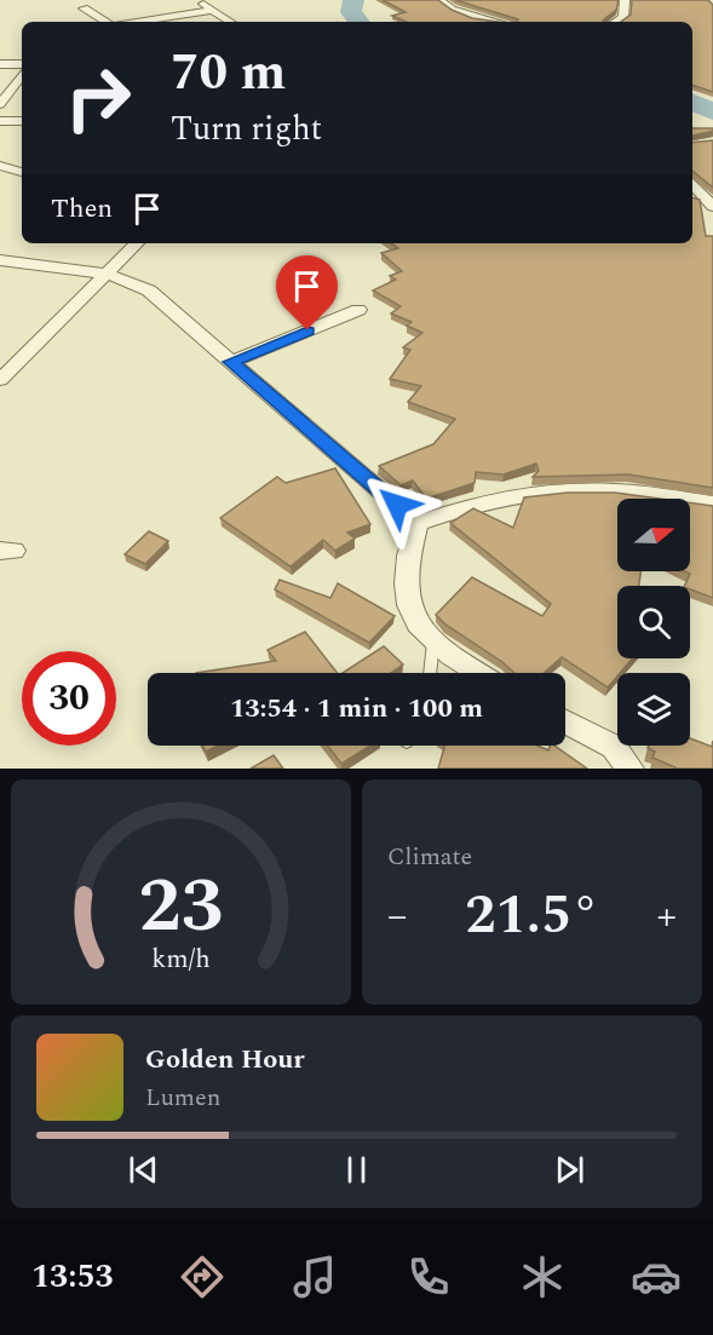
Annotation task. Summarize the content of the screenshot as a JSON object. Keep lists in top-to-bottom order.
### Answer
{
  "north": "right",
  "page": {
    "turn": ["70 m", "Turn right"],
    "then": "Then",
    "limit": "30",
    "trip": "13:54 · 1 min · 100 m",
    "tile": "Climate",
    "heat": ["−", "21.5°", "+"],
    "song": ["Golden Hour", "Lumen"],
    "tabs": "13:53",
    "gauge": ["23", "km/h"]
  }
}
